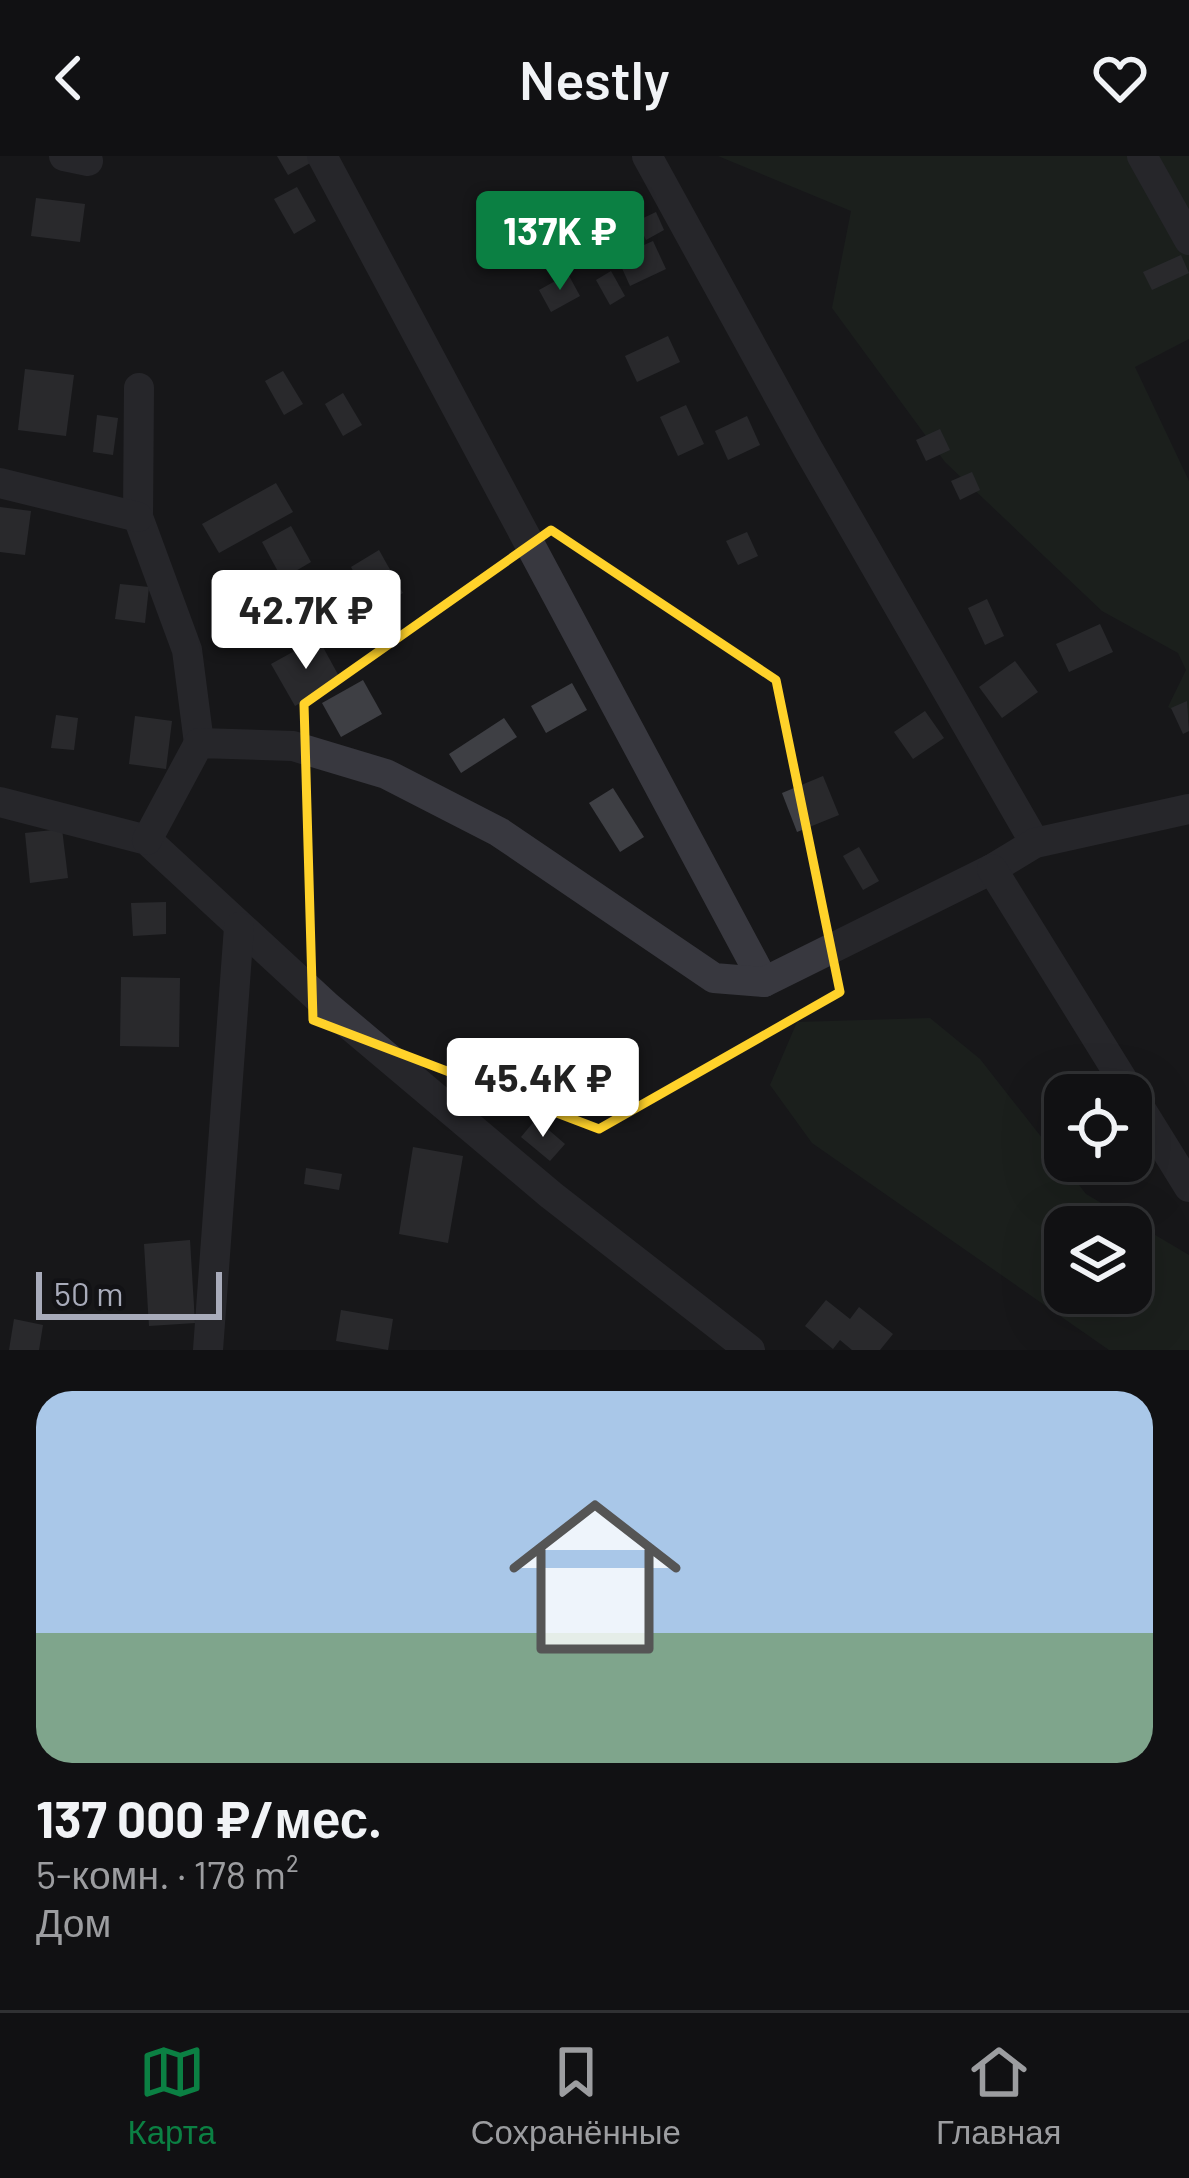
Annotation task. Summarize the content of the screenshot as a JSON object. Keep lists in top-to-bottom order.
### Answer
{
  "scale_bar": "50 m",
  "page": {
    "header": "Nestly",
    "price": ["137K ₽", "42.7K ₽", "45.4K ₽"],
    "scale": "50 m",
    "list": [
      {
        "name": "137 000 ₽/мес.",
        "note": "5-комн. · 178 m² · Дом"
      }
    ],
    "tabs": ["Карта", "Сохранённые", "Главная"]
  }
}
